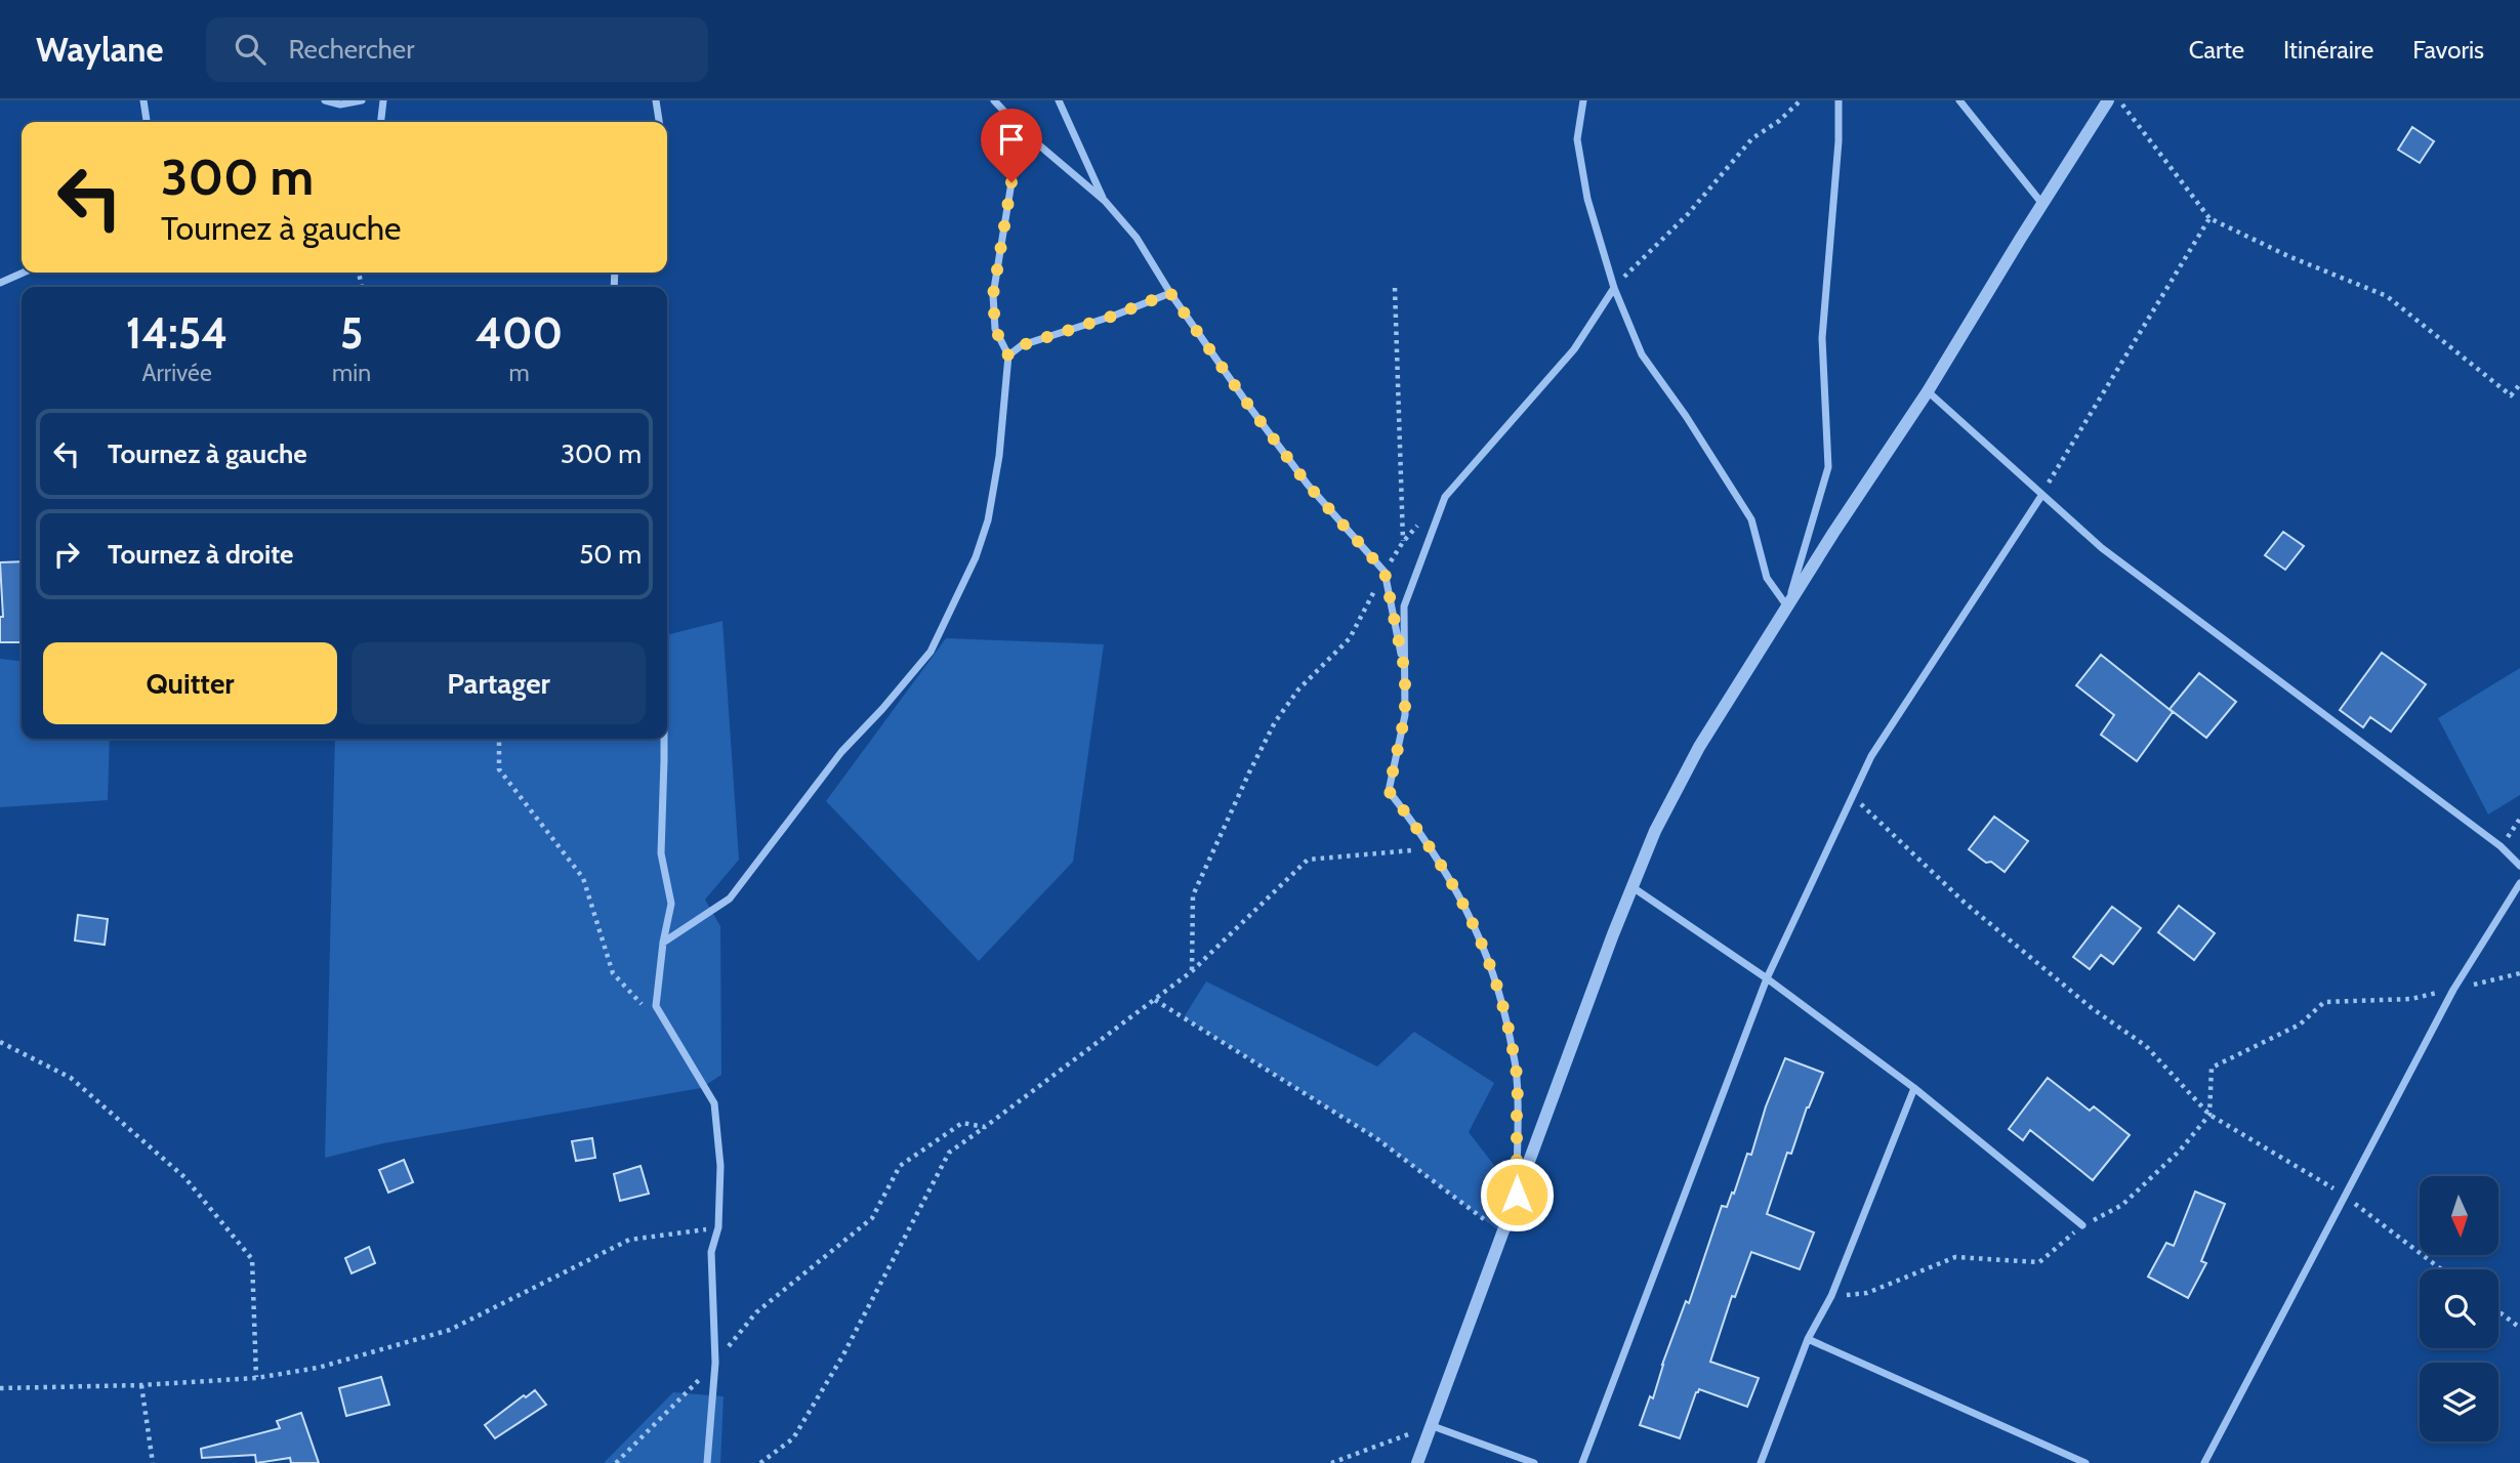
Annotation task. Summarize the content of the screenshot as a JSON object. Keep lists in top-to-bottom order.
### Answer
{
  "north": "bottom",
  "page": {
    "header": "Waylane",
    "search": "Rechercher",
    "nav": ["Carte", "Itinéraire", "Favoris"],
    "turn": ["300 m", "Tournez à gauche"],
    "eta": [
      "14:54",
      "Arrivée",
      "5",
      "min",
      "400",
      "m"
    ],
    "list": [
      {
        "name": "Tournez à gauche",
        "value": "300 m"
      },
      {
        "name": "Tournez à droite",
        "value": "50 m"
      }
    ],
    "buttons": ["Quitter", "Partager"]
  }
}
